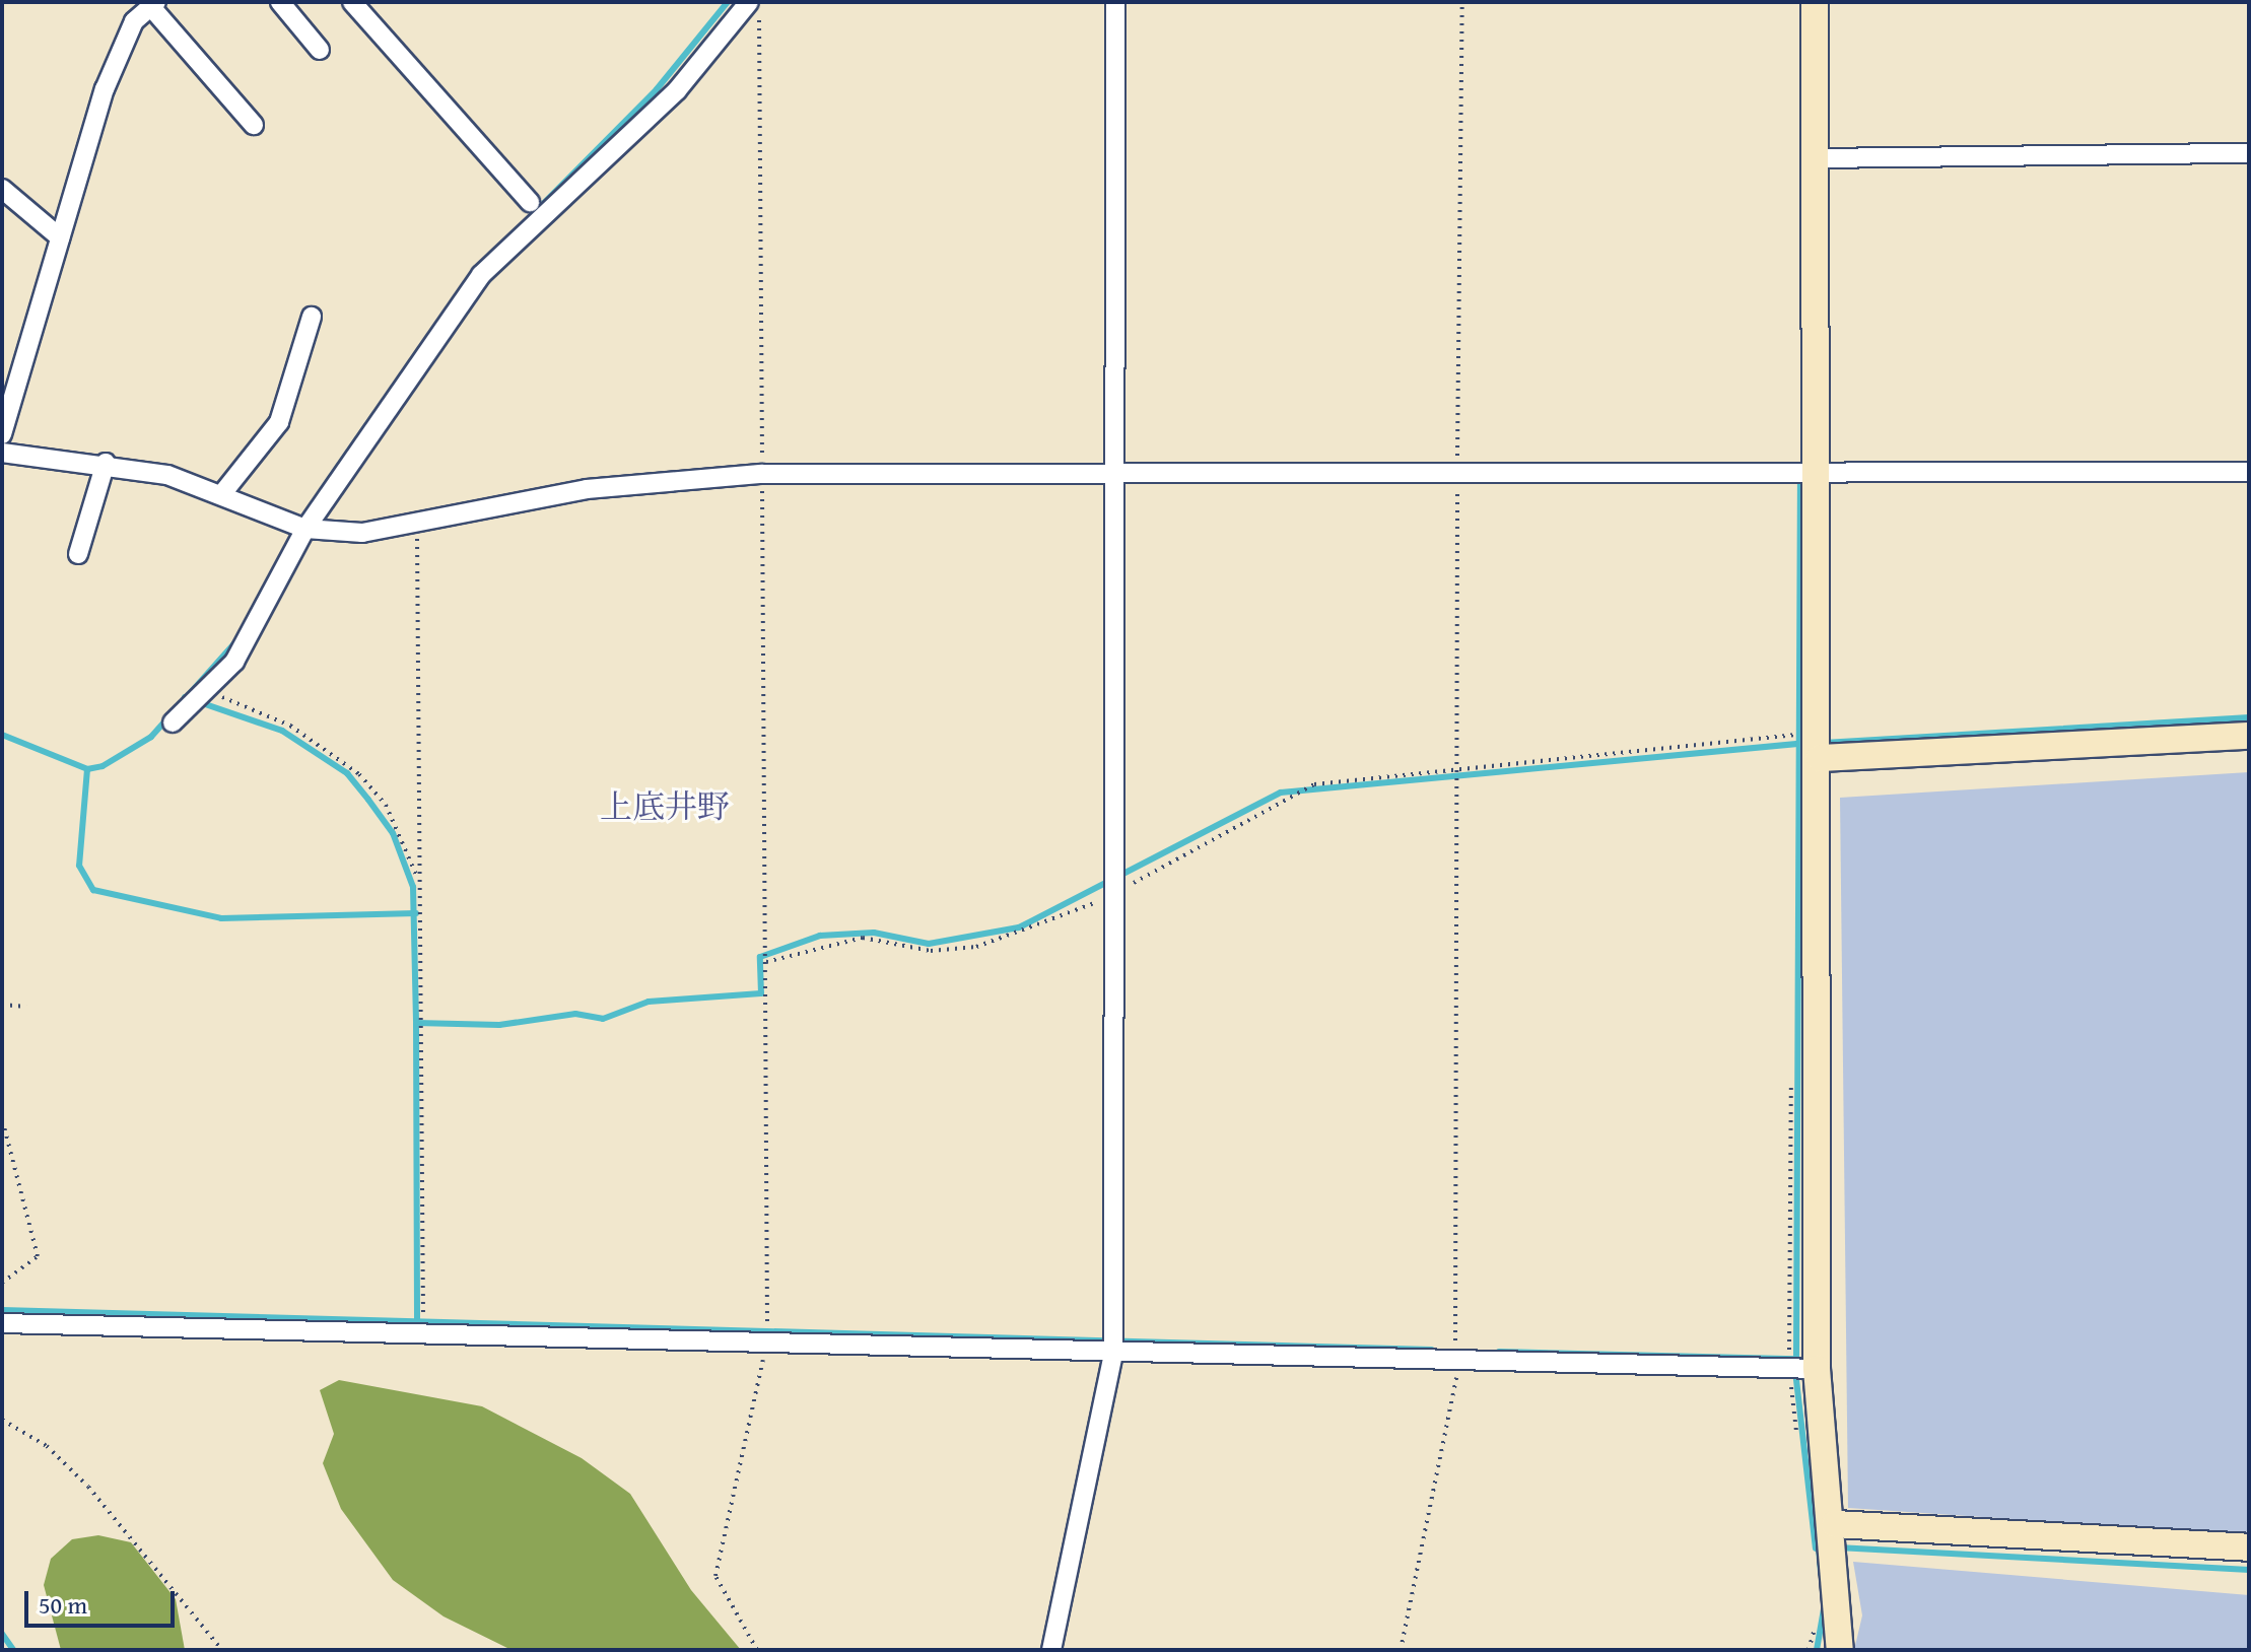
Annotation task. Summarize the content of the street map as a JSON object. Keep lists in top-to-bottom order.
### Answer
{
  "districts": ["上底井野"],
  "scale_bar": "50 m"
}
